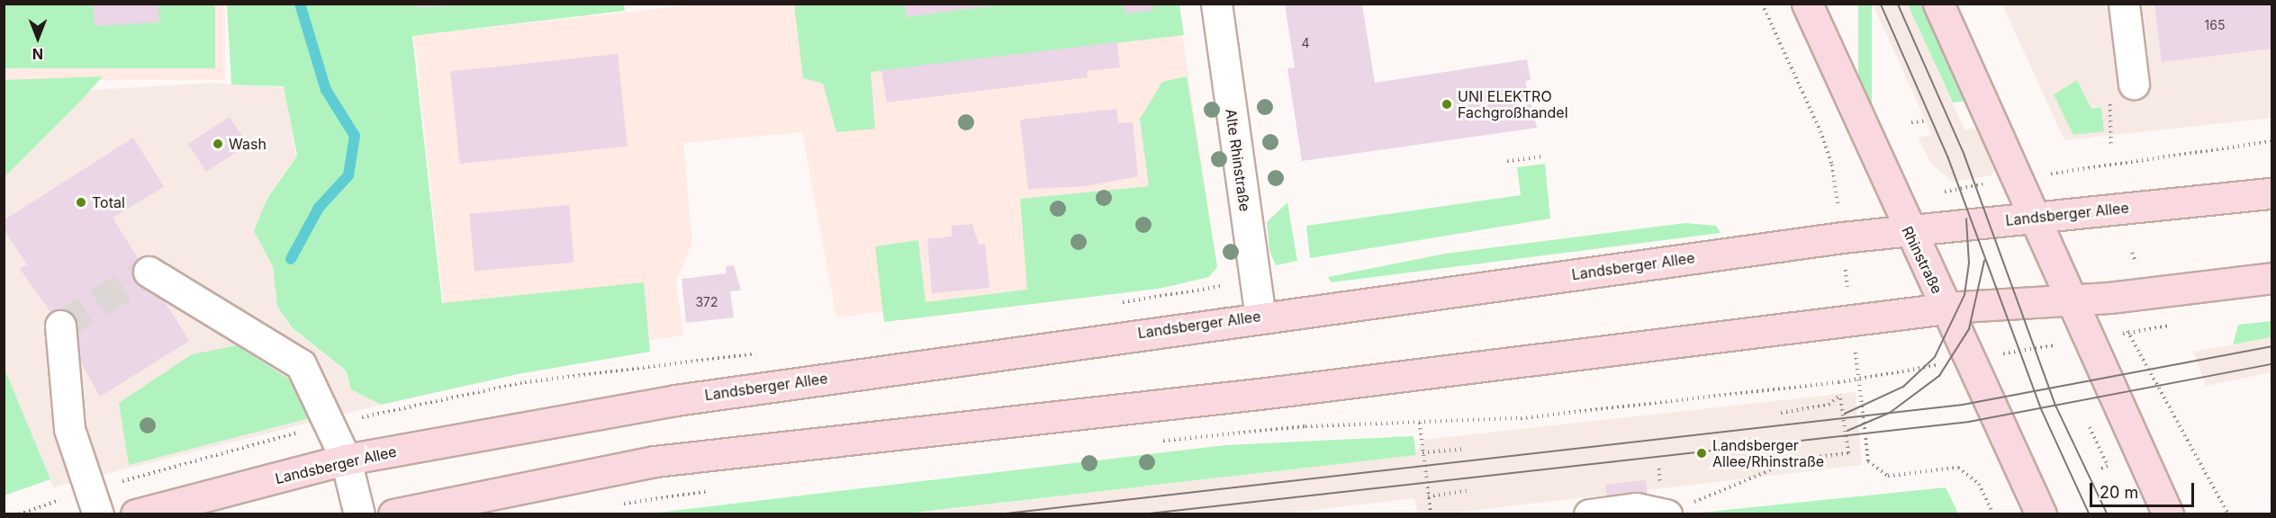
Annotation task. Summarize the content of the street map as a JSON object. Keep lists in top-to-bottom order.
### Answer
{
  "streets": {
    "main road": ["Landsberger Allee", "Rhinstraße"],
    "street": ["Alte Rhinstraße"]
  },
  "crossings": [
    ["Alte Rhinstraße", "Landsberger Allee"],
    ["Landsberger Allee", "Rhinstraße"]
  ],
  "places": [
    "UNI ELEKTRO Fachgroßhandel",
    "Wash",
    "Total",
    "Landsberger Allee/Rhinstraße"
  ],
  "house_numbers": ["165", "4", "372"],
  "scale_bar": "20 m",
  "north": "bottom"
}
